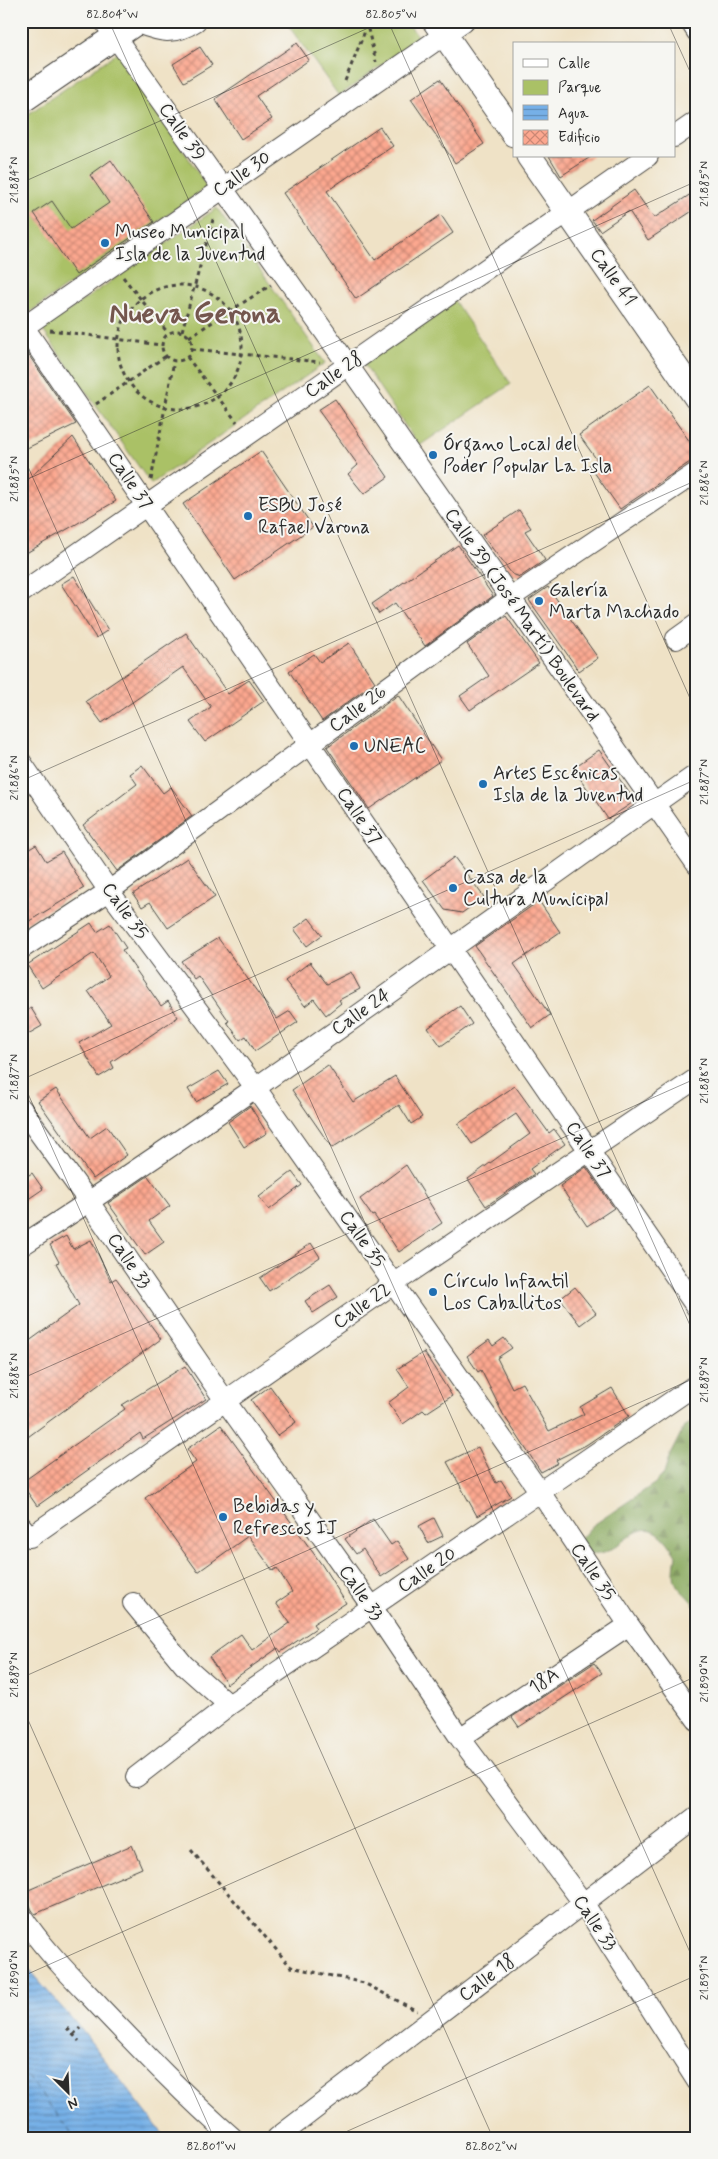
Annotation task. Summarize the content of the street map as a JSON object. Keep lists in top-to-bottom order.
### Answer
{
  "streets": {
    "main road": ["Calle 41"],
    "street": [
      "Calle 39",
      "Calle 30",
      "Calle 28",
      "Calle 37",
      "Calle 39 (José Martí) Boulevard",
      "Calle 26",
      "Calle 35",
      "Calle 24",
      "Calle 33",
      "Calle 22",
      "Calle 20",
      "18A",
      "Calle 18"
    ]
  },
  "crossings": [
    ["Calle 39", "Calle 30"],
    ["Calle 39", "Calle 28"],
    ["Calle 39", "Calle 39 (José Martí) Boulevard"],
    ["Calle 30", "Calle 37"],
    ["Calle 41", "Calle 28"],
    ["Calle 28", "Calle 37"],
    ["Calle 28", "Calle 39 (José Martí) Boulevard"],
    ["Calle 37", "Calle 26"],
    ["Calle 37", "Calle 24"],
    ["Calle 37", "Calle 22"],
    ["Calle 39 (José Martí) Boulevard", "Calle 26"],
    ["Calle 39 (José Martí) Boulevard", "Calle 24"],
    ["Calle 26", "Calle 35"],
    ["Calle 35", "Calle 24"],
    ["Calle 35", "Calle 22"],
    ["Calle 35", "Calle 20"],
    ["Calle 35", "18A"],
    ["Calle 24", "Calle 33"],
    ["Calle 33", "Calle 22"],
    ["Calle 33", "Calle 20"],
    ["Calle 33", "18A"],
    ["Calle 33", "Calle 18"]
  ],
  "districts": ["Nueva Gerona"],
  "places": [
    "Museo Municipal Isla de la Juventud",
    "Órgano Local del Poder Popular La Isla",
    "ESBU José Rafael Varona",
    "Galería Marta Machado",
    "UNEAC",
    "Artes Escénicas Isla de la Juventud",
    "Casa de la Cultura Municipal",
    "Círculo Infantil Los Caballitos",
    "Bebidas y Refrescos IJ"
  ],
  "legend": [
    "Calle",
    "Parque",
    "Agua",
    "Edificio"
  ],
  "north": "bottom right",
  "coordinates": [
    "82.804°W",
    "82.805°W",
    "21.884°N",
    "21.885°N",
    "21.886°N",
    "21.887°N",
    "21.888°N",
    "21.889°N",
    "21.890°N",
    "21.891°N",
    "82.801°W",
    "82.802°W"
  ]
}
